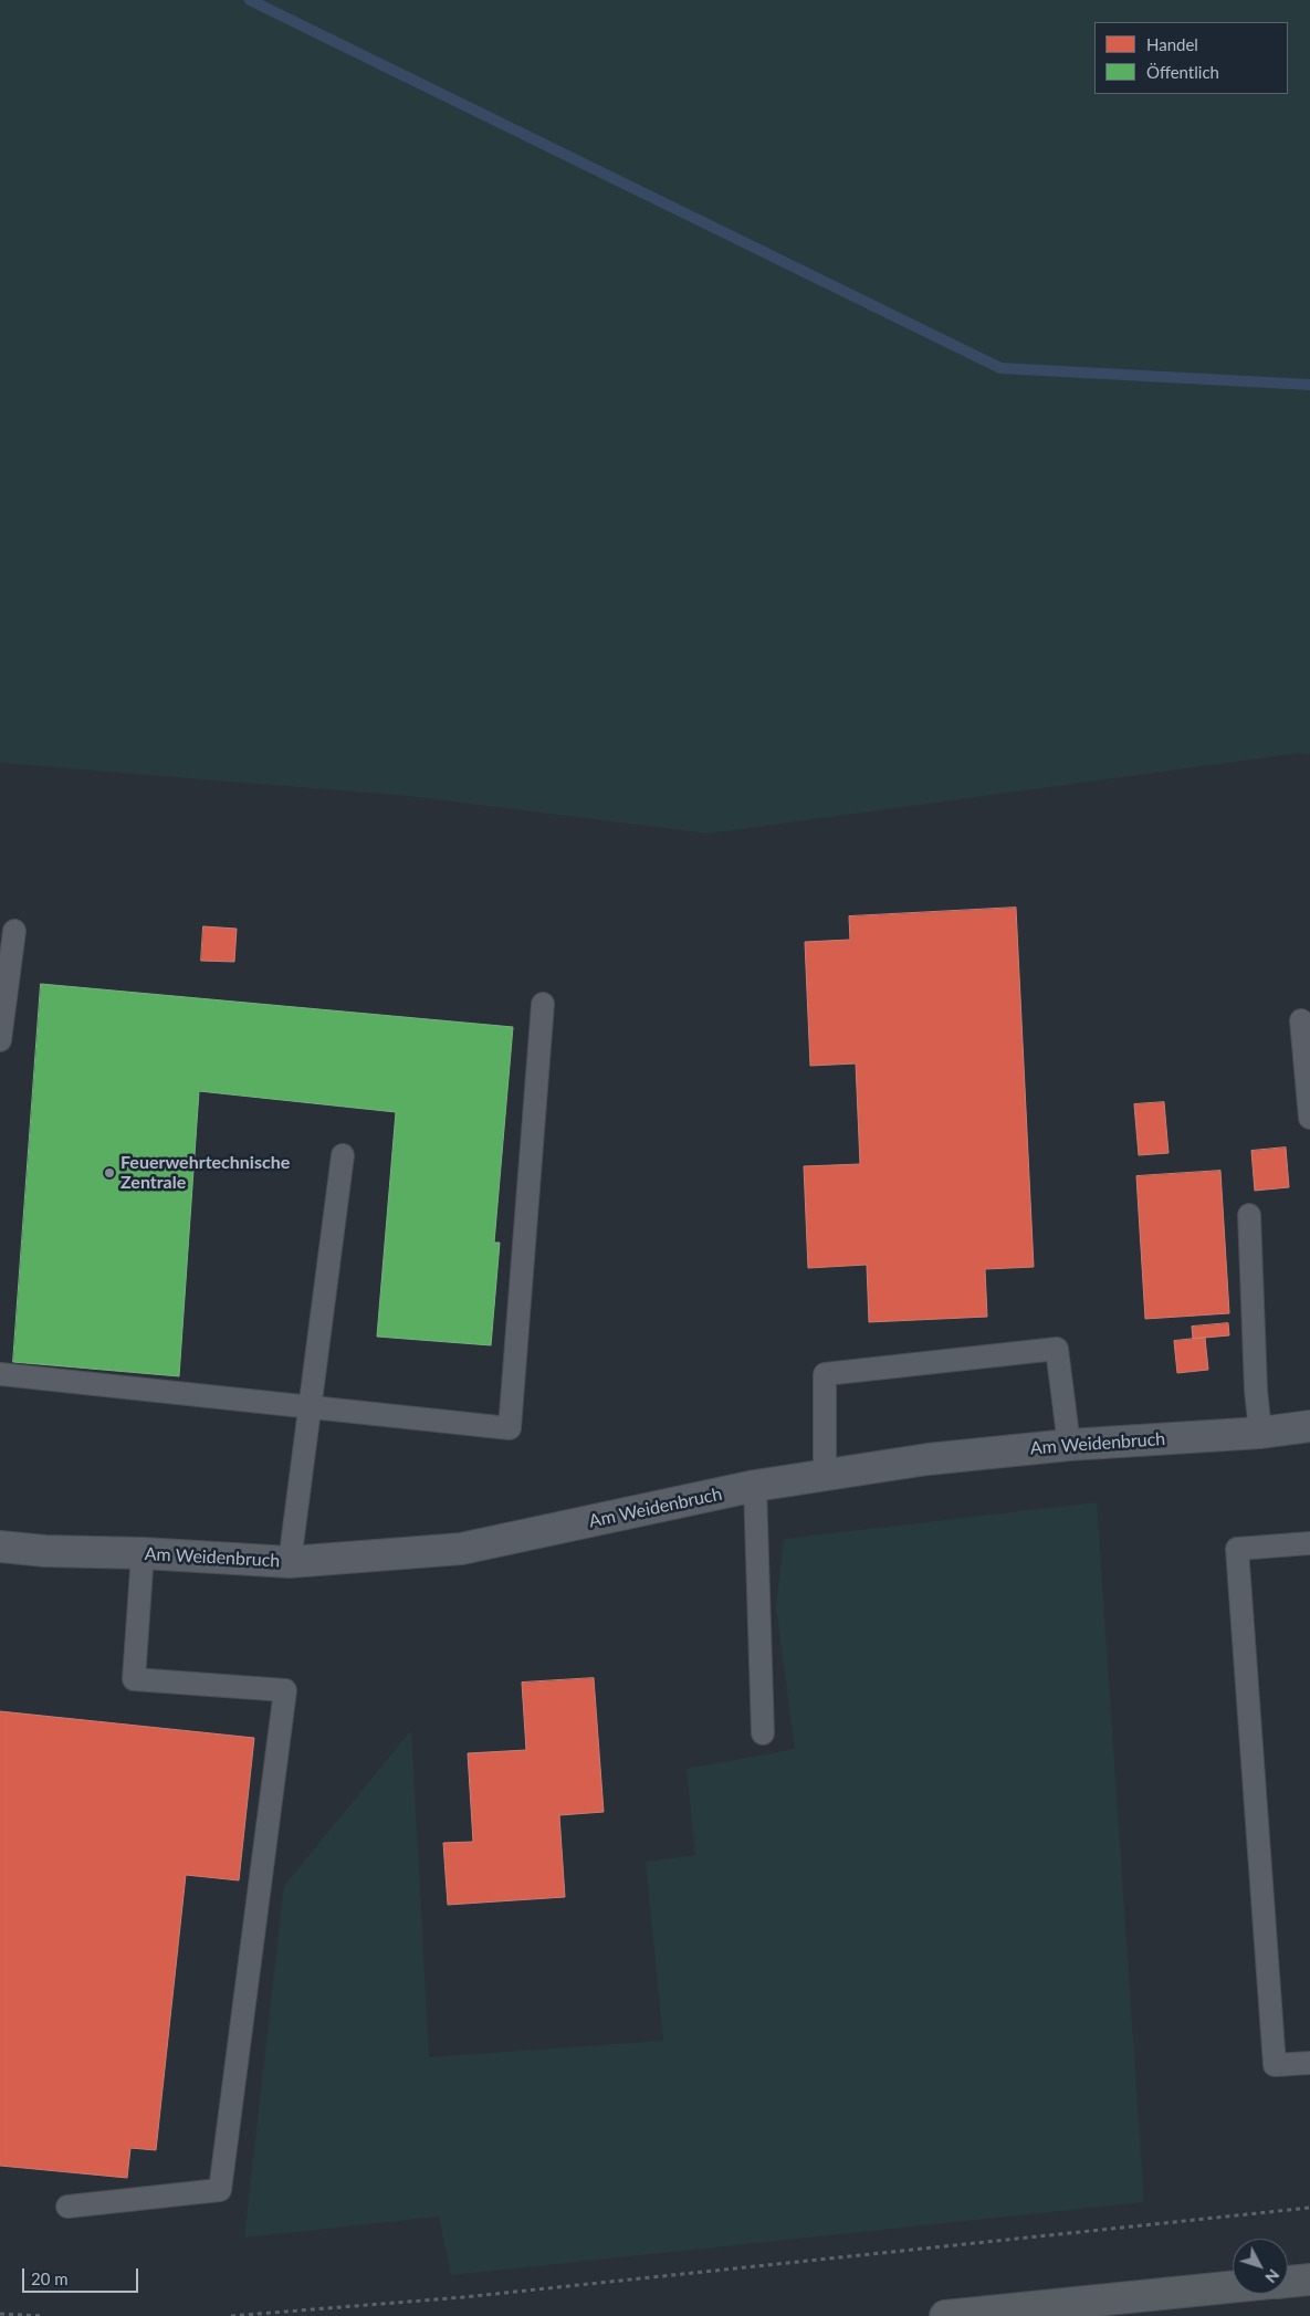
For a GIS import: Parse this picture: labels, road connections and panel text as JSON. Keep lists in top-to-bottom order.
{
  "streets": {
    "street": ["Am Weidenbruch"]
  },
  "places": ["Feuerwehrtechnische Zentrale"],
  "legend": ["Handel", "Öffentlich"],
  "scale_bar": "20 m",
  "north": "bottom right"
}
